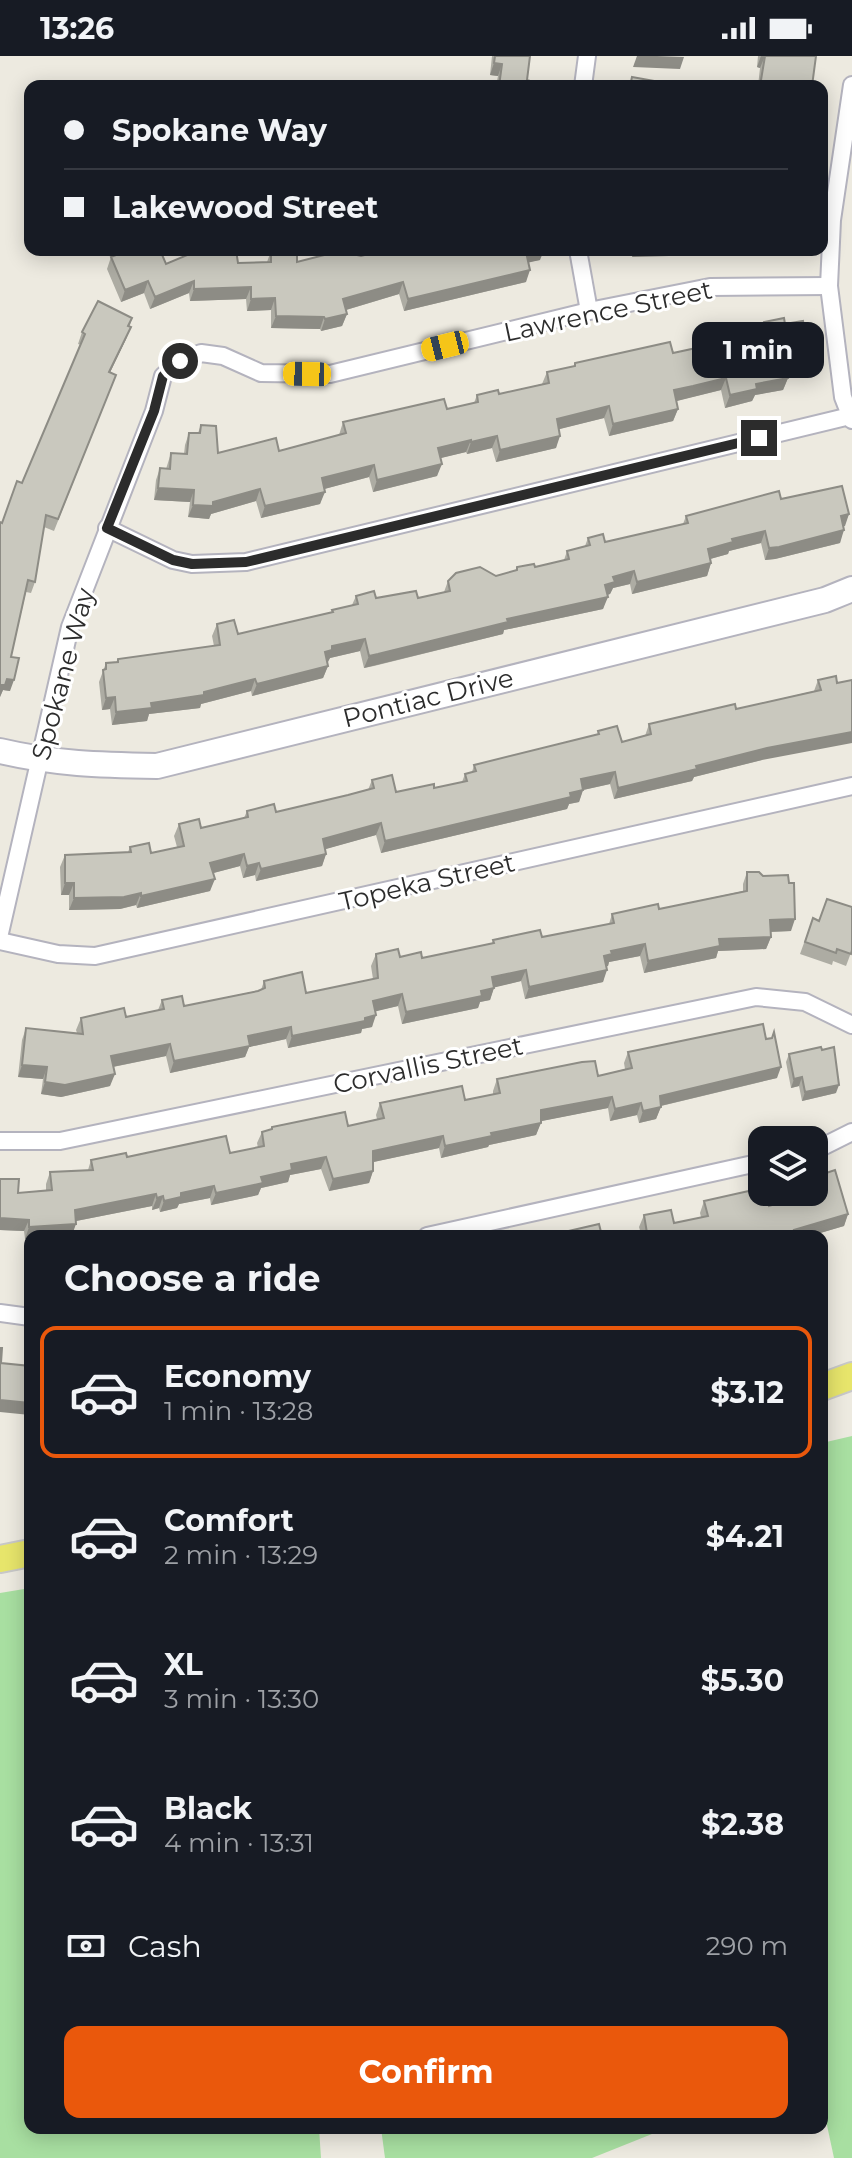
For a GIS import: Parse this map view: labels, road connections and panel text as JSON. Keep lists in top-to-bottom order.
{
  "streets": {
    "main road": ["Pontiac Drive"],
    "street": [
      "Lawrence Street",
      "Spokane Way",
      "Topeka Street",
      "Corvallis Street"
    ]
  },
  "crossings": [
    ["Lawrence Street", "Spokane Way"],
    ["Spokane Way", "Pontiac Drive"]
  ],
  "page": {
    "status": "13:26",
    "banner": ["Spokane Way", "Lakewood Street"],
    "bubble": "1 min",
    "heading": "Choose a ride",
    "list": [
      {
        "name": "Economy",
        "note": "1 min · 13:28",
        "value": "$3.12"
      },
      {
        "name": "Comfort",
        "note": "2 min · 13:29",
        "value": "$4.21"
      },
      {
        "name": "XL",
        "note": "3 min · 13:30",
        "value": "$5.30"
      },
      {
        "name": "Black",
        "note": "4 min · 13:31",
        "value": "$2.38"
      }
    ],
    "pay": ["Cash", "290 m"],
    "buttons": "Confirm"
  }
}
